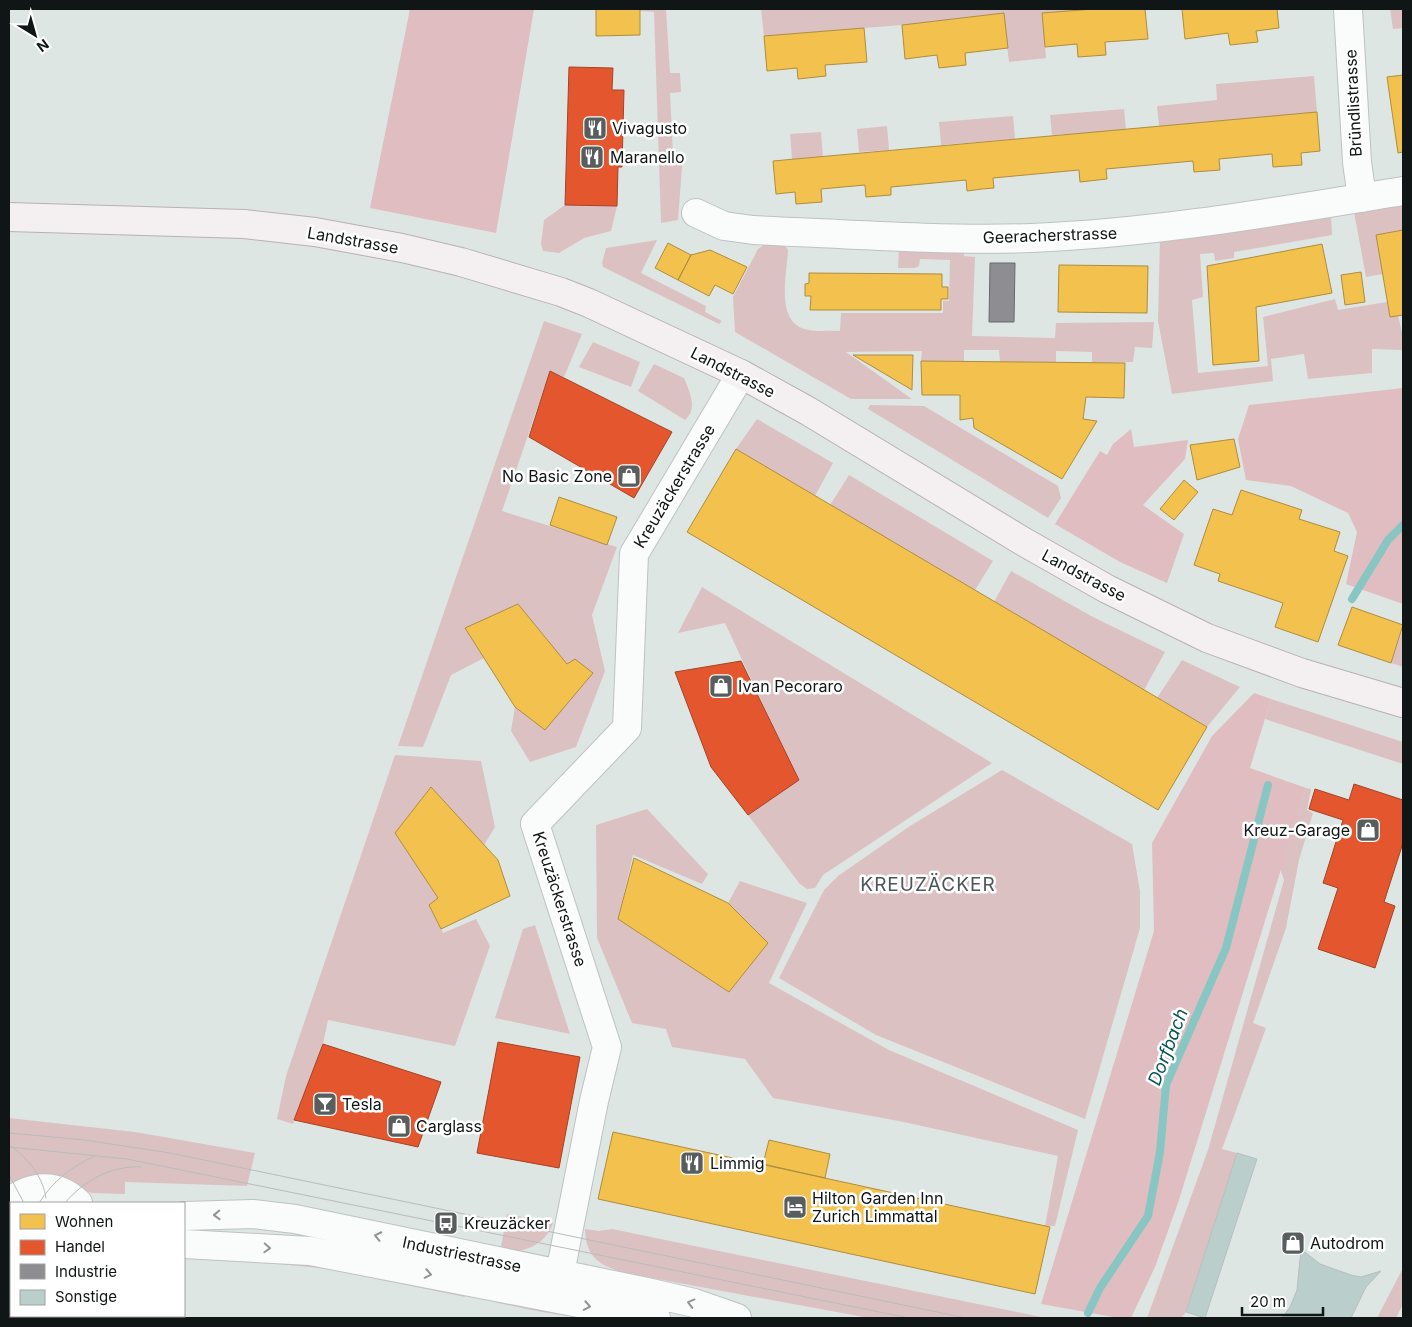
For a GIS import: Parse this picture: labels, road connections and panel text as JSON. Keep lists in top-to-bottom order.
{
  "streets": {
    "main road": ["Landstrasse"],
    "street": [
      "Bründlistrasse",
      "Geeracherstrasse",
      "Kreuzäckerstrasse",
      "Industriestrasse"
    ]
  },
  "crossings": [
    ["Bründlistrasse", "Geeracherstrasse"],
    ["Landstrasse", "Kreuzäckerstrasse"],
    ["Kreuzäckerstrasse", "Industriestrasse"]
  ],
  "districts": ["KREUZÄCKER"],
  "water": ["Dorfbach"],
  "places": {
    "restaurant": ["Vivagusto", "Maranello", "Limmig"],
    "shop": [
      "No Basic Zone",
      "Ivan Pecoraro",
      "Kreuz-Garage",
      "Carglass",
      "Autodrom"
    ],
    "bar": ["Tesla"],
    "hotel": ["Hilton Garden Inn Zurich Limmattal"],
    "bus stop": ["Kreuzäcker"]
  },
  "legend": [
    "Wohnen",
    "Handel",
    "Industrie",
    "Sonstige"
  ],
  "scale_bar": "20 m",
  "north": "bottom right"
}
